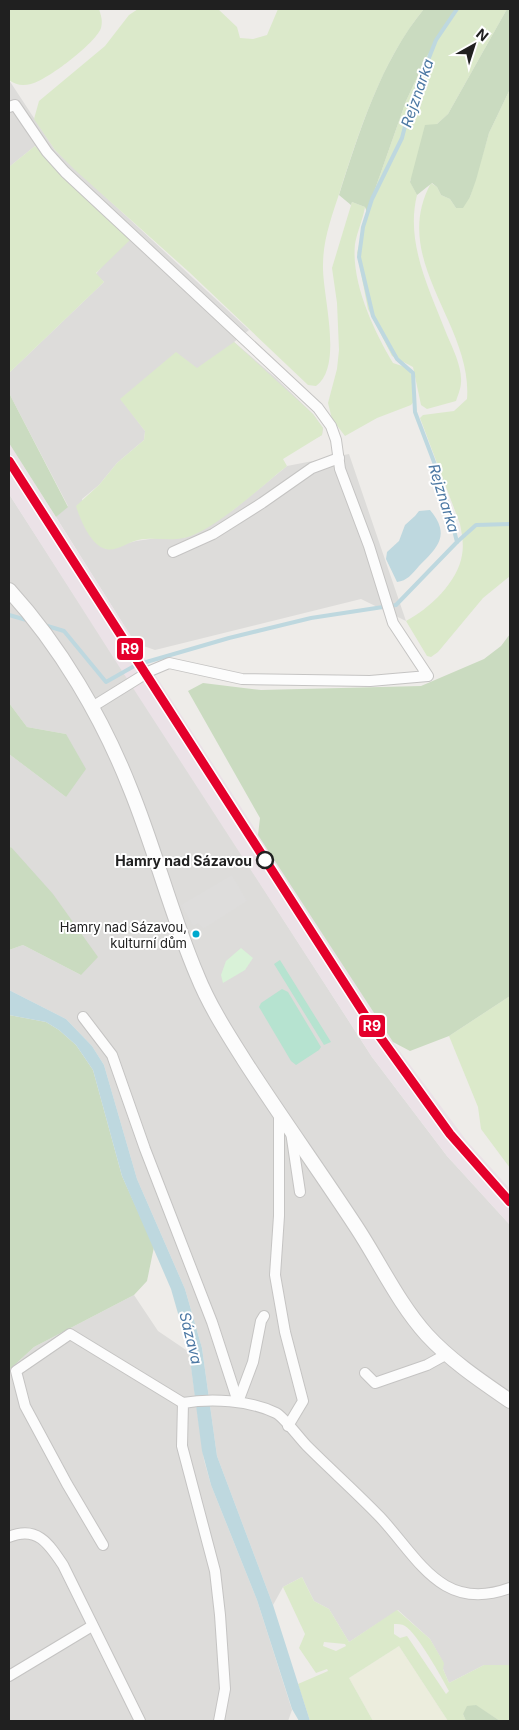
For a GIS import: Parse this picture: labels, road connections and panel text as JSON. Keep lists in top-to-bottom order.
{
  "water": ["Rejznarka", "Sázava"],
  "places": ["Hamry nad Sázavou", "Hamry nad Sázavou, kulturní dům"],
  "lines": ["transit line R9"],
  "north": "top right"
}
